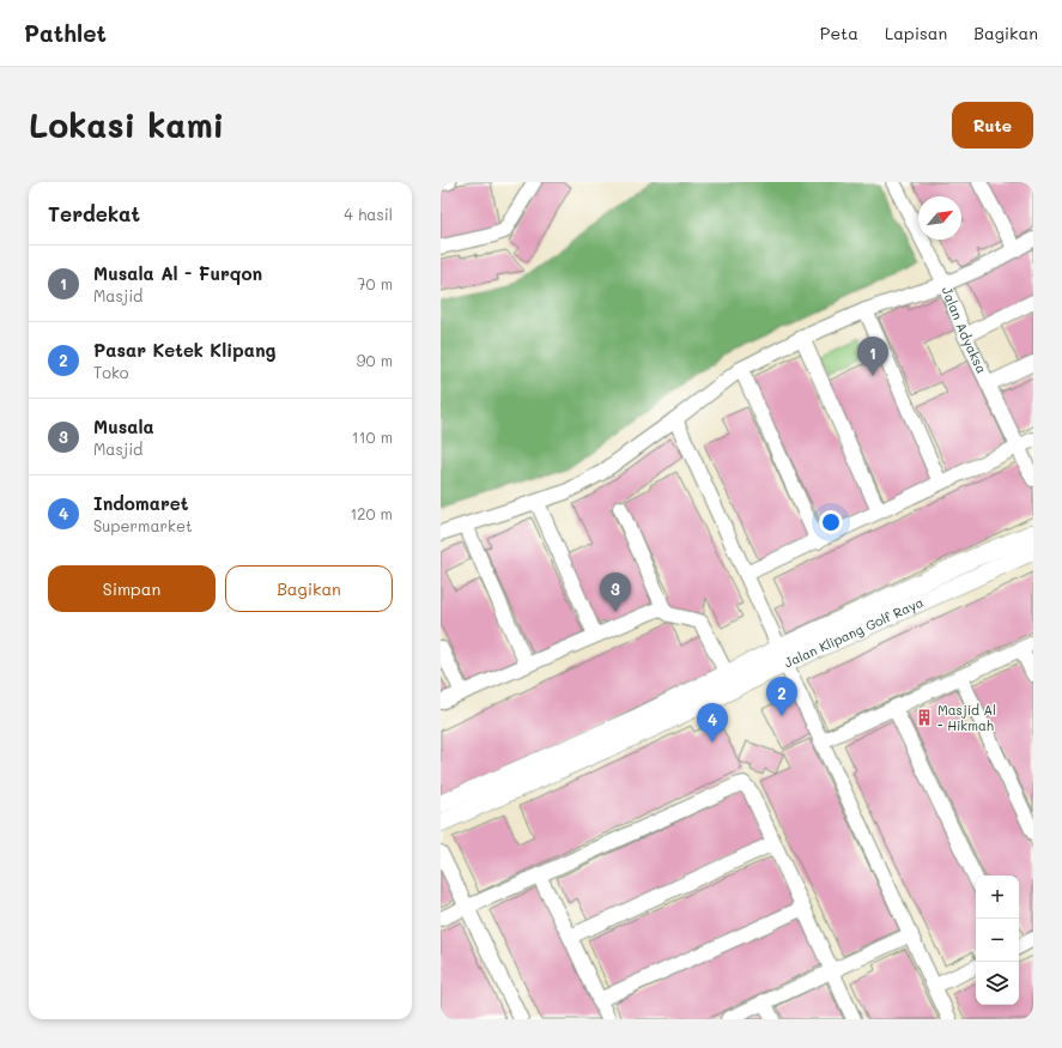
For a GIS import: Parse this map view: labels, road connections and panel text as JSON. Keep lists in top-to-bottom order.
{
  "streets": {
    "main road": ["Jalan Klipang Golf Raya"],
    "street": ["Jalan Adyaksa"]
  },
  "places": {
    "building": ["Masjid Al - Hikmah"]
  },
  "north": "top right",
  "page": {
    "header": "Pathlet",
    "nav": ["Peta", "Lapisan", "Bagikan"],
    "buttons": [
      "Rute",
      ["Simpan", "Bagikan"]
    ],
    "title": "Lokasi kami",
    "heading": ["Terdekat", "4 hasil"],
    "list": [
      {
        "mark": "1",
        "name": "Musala Al - Furqon",
        "note": "Masjid",
        "value": "70 m"
      },
      {
        "mark": "2",
        "name": "Pasar Ketek Klipang",
        "note": "Toko",
        "value": "90 m"
      },
      {
        "mark": "3",
        "name": "Musala",
        "note": "Masjid",
        "value": "110 m"
      },
      {
        "mark": "4",
        "name": "Indomaret",
        "note": "Supermarket",
        "value": "120 m"
      }
    ],
    "pins": [
      "1",
      "3",
      "2",
      "4"
    ],
    "map_buttons": ["+", "−"]
  }
}
